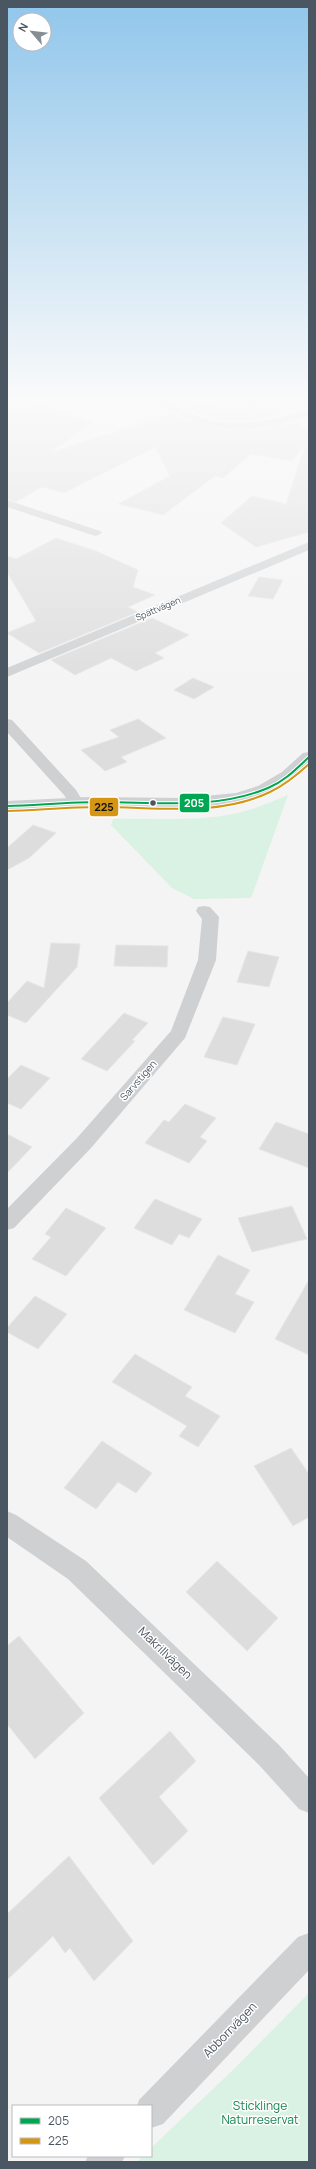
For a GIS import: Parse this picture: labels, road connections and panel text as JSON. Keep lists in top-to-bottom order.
{
  "streets": {
    "street": [
      "Spättvägen",
      "Sarvstigen",
      "Makrillvägen",
      "Abborrvägen"
    ]
  },
  "parks": ["Sticklinge Naturreservat"],
  "lines": ["transit line 205", "transit line 225"],
  "legend": ["205", "225"],
  "north": "top left"
}
